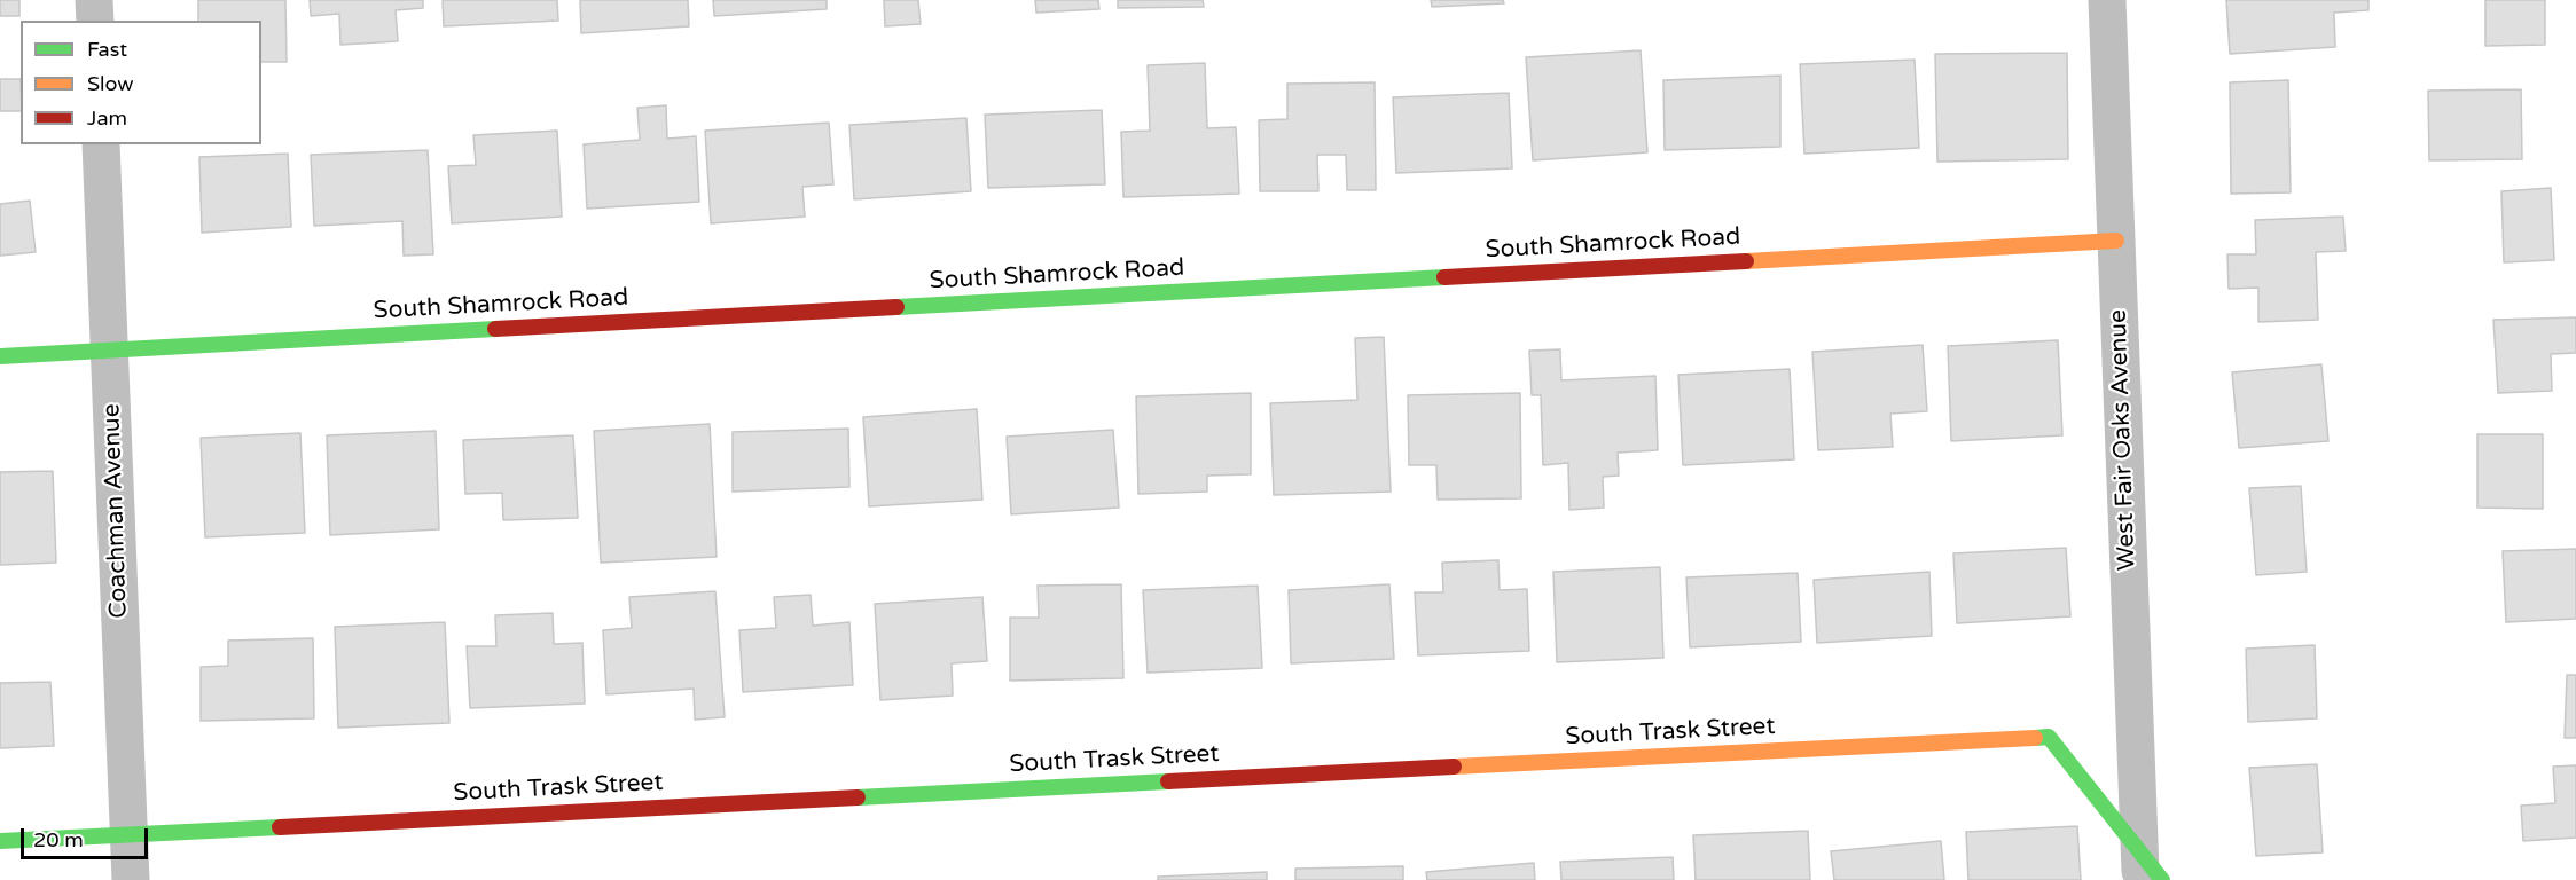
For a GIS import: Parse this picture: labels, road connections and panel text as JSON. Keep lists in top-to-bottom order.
{
  "streets": {
    "street": [
      "South Shamrock Road",
      "West Fair Oaks Avenue",
      "Coachman Avenue",
      "South Trask Street"
    ]
  },
  "crossings": [
    ["South Shamrock Road", "West Fair Oaks Avenue"],
    ["South Shamrock Road", "Coachman Avenue"],
    ["West Fair Oaks Avenue", "South Trask Street"],
    ["Coachman Avenue", "South Trask Street"]
  ],
  "legend": ["Fast", "Slow", "Jam"],
  "scale_bar": "20 m"
}
